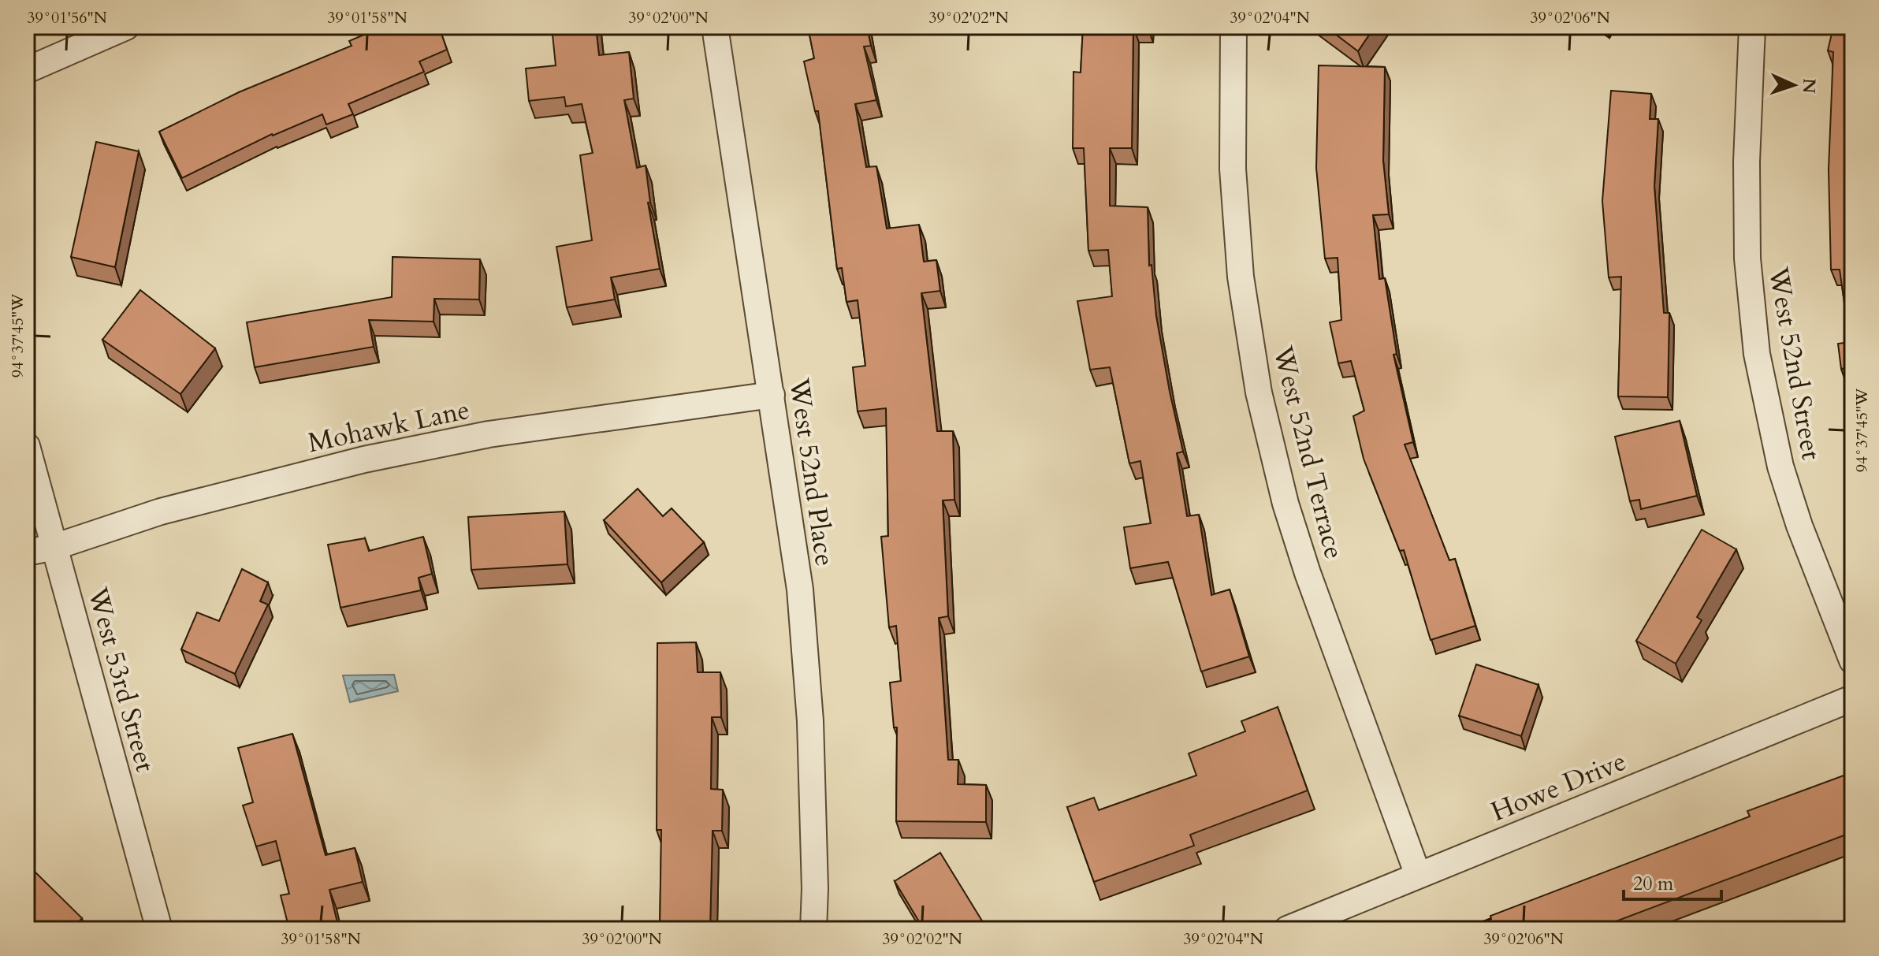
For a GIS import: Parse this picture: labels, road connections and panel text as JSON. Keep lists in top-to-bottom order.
{
  "streets": {
    "street": [
      "West 52nd Street",
      "Mohawk Lane",
      "West 52nd Terrace",
      "West 52nd Place",
      "West 53rd Street",
      "Howe Drive"
    ]
  },
  "crossings": [
    ["Mohawk Lane", "West 52nd Place"],
    ["Mohawk Lane", "West 53rd Street"],
    ["West 52nd Terrace", "Howe Drive"]
  ],
  "scale_bar": "20 m",
  "north": "right",
  "coordinates": [
    "39°01'56\"N",
    "39°01'58\"N",
    "39°02'00\"N",
    "39°02'02\"N",
    "39°02'04\"N",
    "39°02'06\"N",
    "94°37'45\"W"
  ]
}
